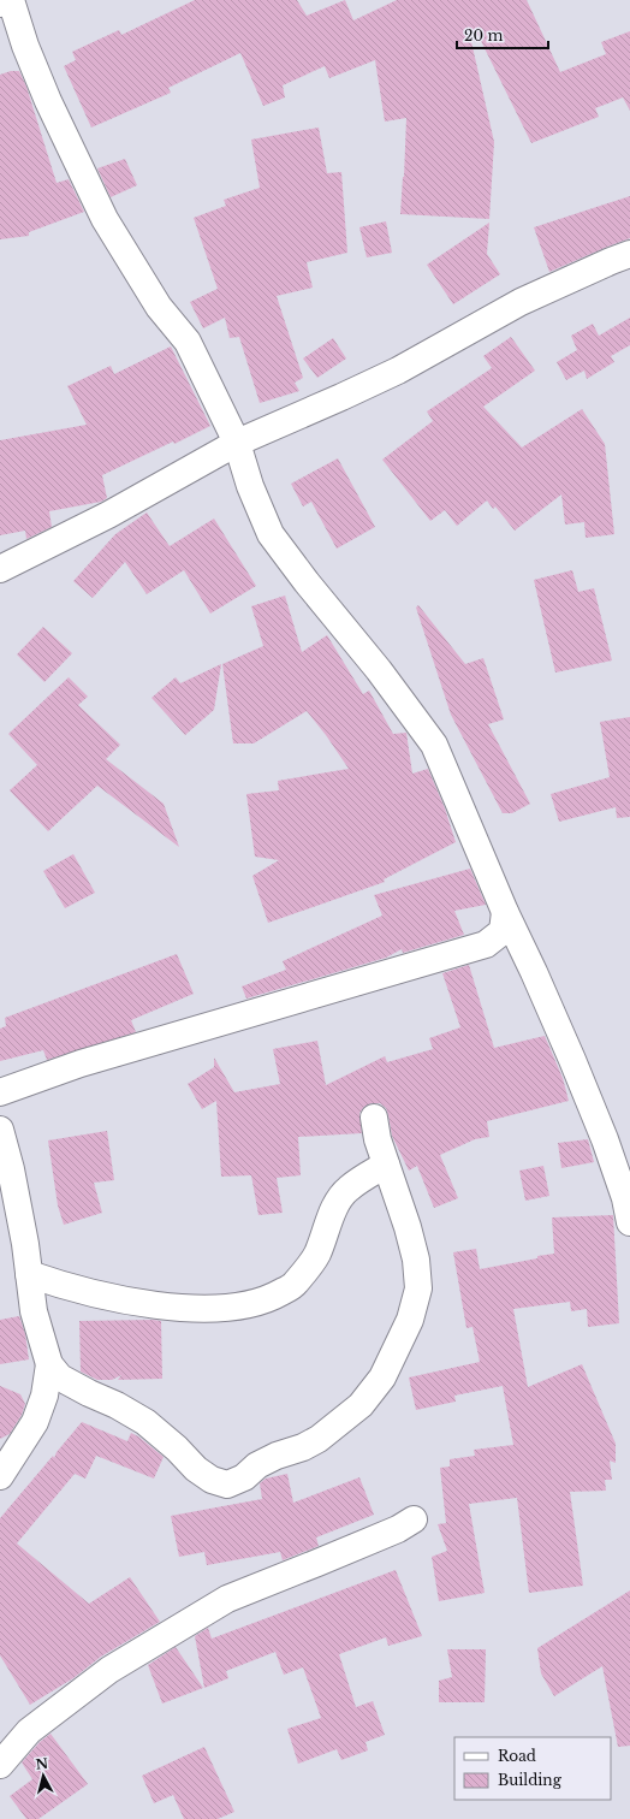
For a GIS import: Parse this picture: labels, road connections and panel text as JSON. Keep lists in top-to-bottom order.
{
  "legend": ["Road", "Building"],
  "scale_bar": "20 m",
  "north": "top"
}
